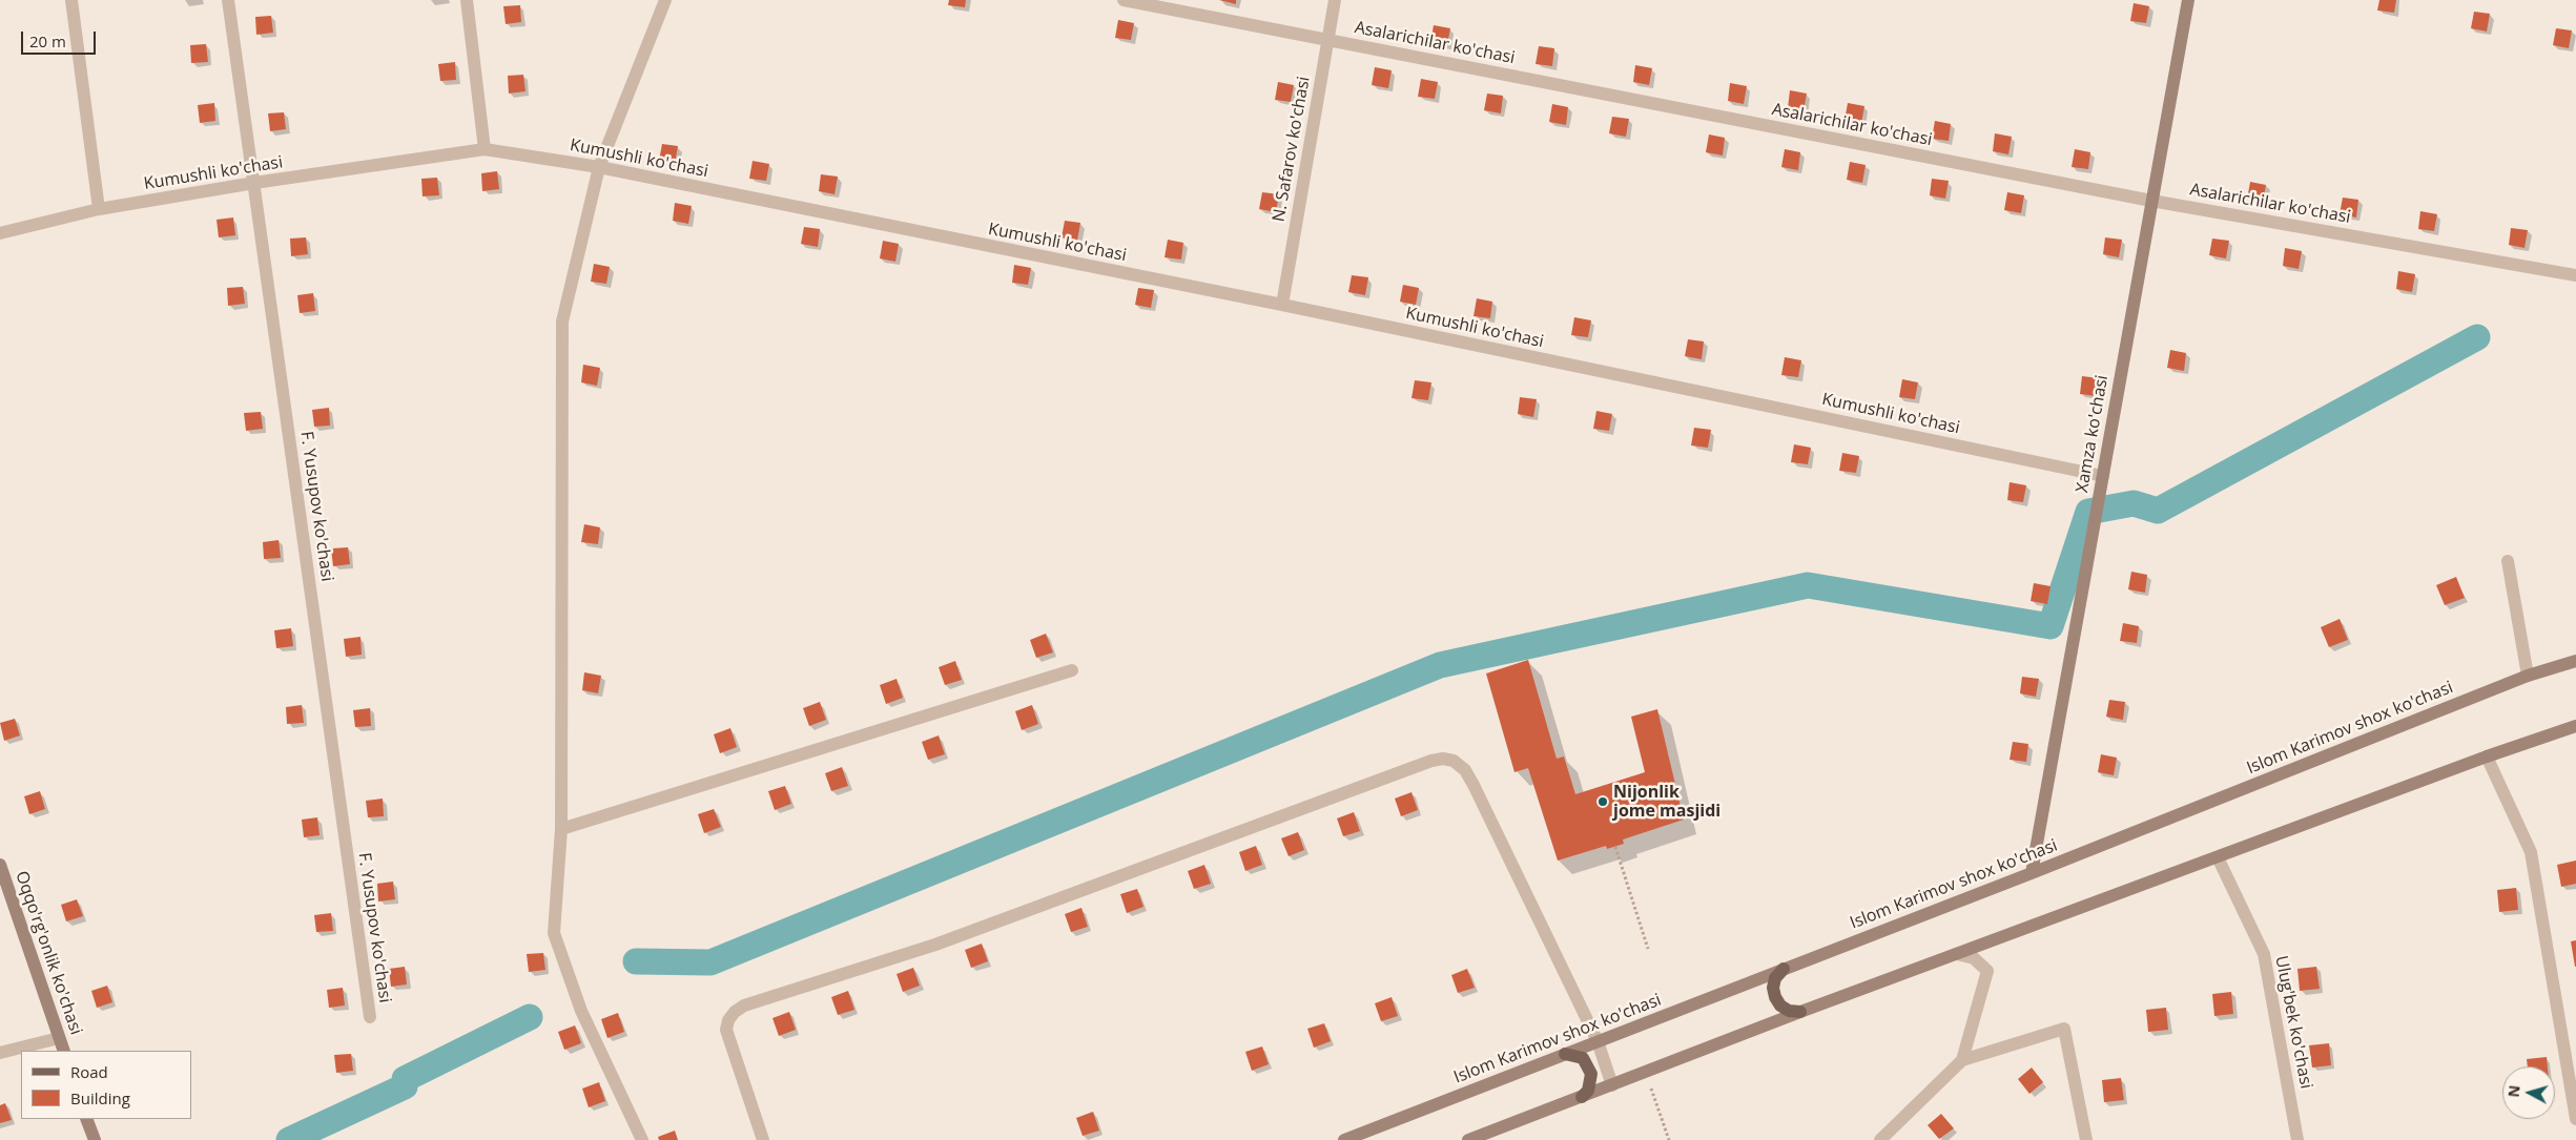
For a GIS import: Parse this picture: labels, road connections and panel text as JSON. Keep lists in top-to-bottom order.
{
  "streets": {
    "main road": ["Xamza ko'chasi", "Islom Karimov shox ko'chasi", "Oqqo'rg'onlik ko'chasi"],
    "street": [
      "Asalarichilar ko'chasi",
      "N. Safarov ko'chasi",
      "Kumushli ko'chasi",
      "F. Yusupov ko'chasi",
      "Ulug'bek ko'chasi"
    ]
  },
  "crossings": [
    ["Asalarichilar ko'chasi", "N. Safarov ko'chasi"],
    ["Asalarichilar ko'chasi", "Xamza ko'chasi"],
    ["N. Safarov ko'chasi", "Kumushli ko'chasi"],
    ["Kumushli ko'chasi", "Xamza ko'chasi"],
    ["Kumushli ko'chasi", "F. Yusupov ko'chasi"],
    ["Xamza ko'chasi", "Islom Karimov shox ko'chasi"]
  ],
  "places": ["Nijonlik jome masjidi"],
  "legend": ["Road", "Building"],
  "scale_bar": "20 m",
  "north": "left"
}
